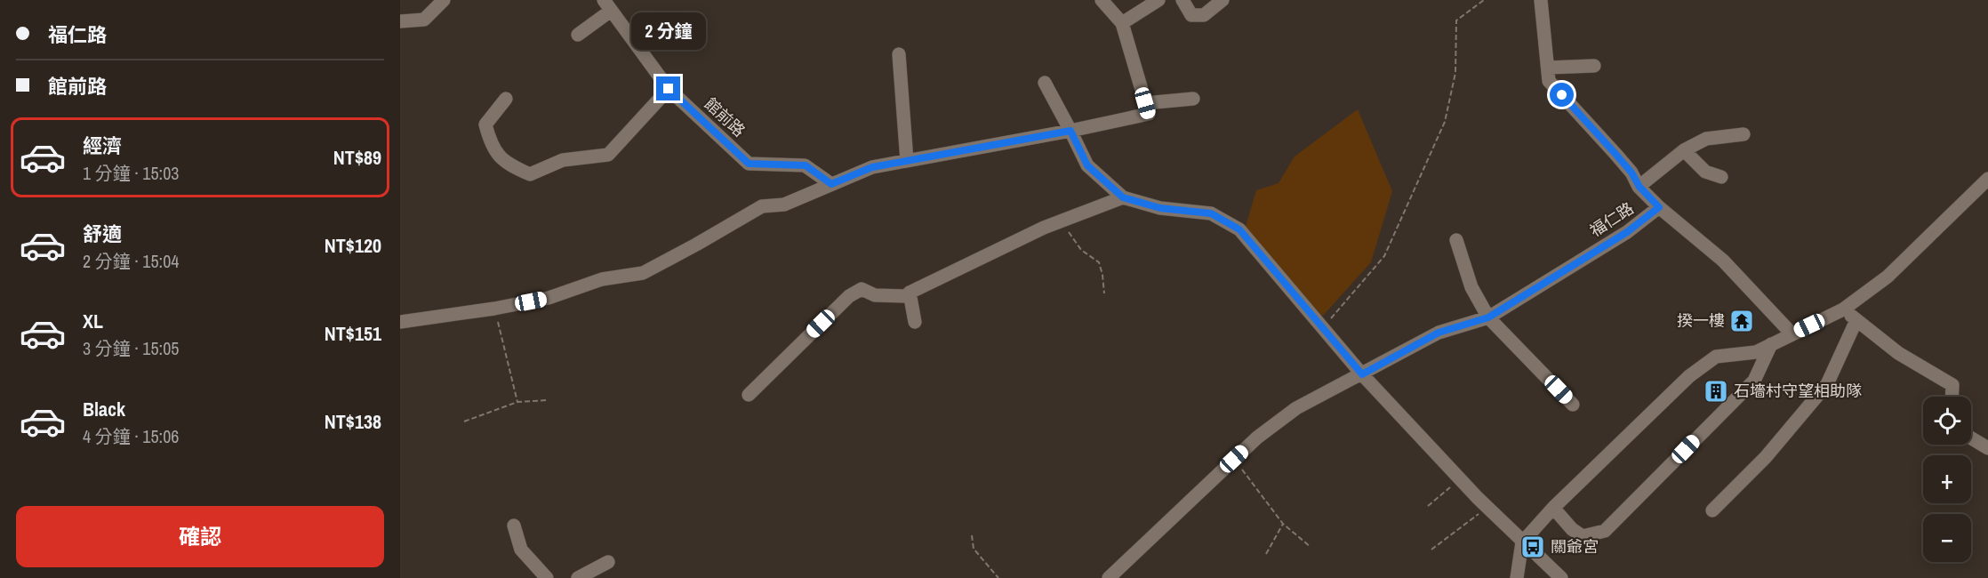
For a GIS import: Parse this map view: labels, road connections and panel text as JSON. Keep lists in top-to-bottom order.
{
  "streets": {
    "street": ["館前路", "福仁路"]
  },
  "places": {
    "temple": ["揆一樓"],
    "building": ["石墻村守望相助隊"],
    "bus stop": ["關爺宮"]
  },
  "page": {
    "banner": ["福仁路", "館前路"],
    "bubble": "2 分鐘",
    "list": [
      {
        "name": "經濟",
        "note": "1 分鐘 · 15:03",
        "value": "NT$89"
      },
      {
        "name": "舒適",
        "note": "2 分鐘 · 15:04",
        "value": "NT$120"
      },
      {
        "name": "XL",
        "note": "3 分鐘 · 15:05",
        "value": "NT$151"
      },
      {
        "name": "Black",
        "note": "4 分鐘 · 15:06",
        "value": "NT$138"
      }
    ],
    "map_buttons": ["+", "−"],
    "buttons": "確認"
  }
}
